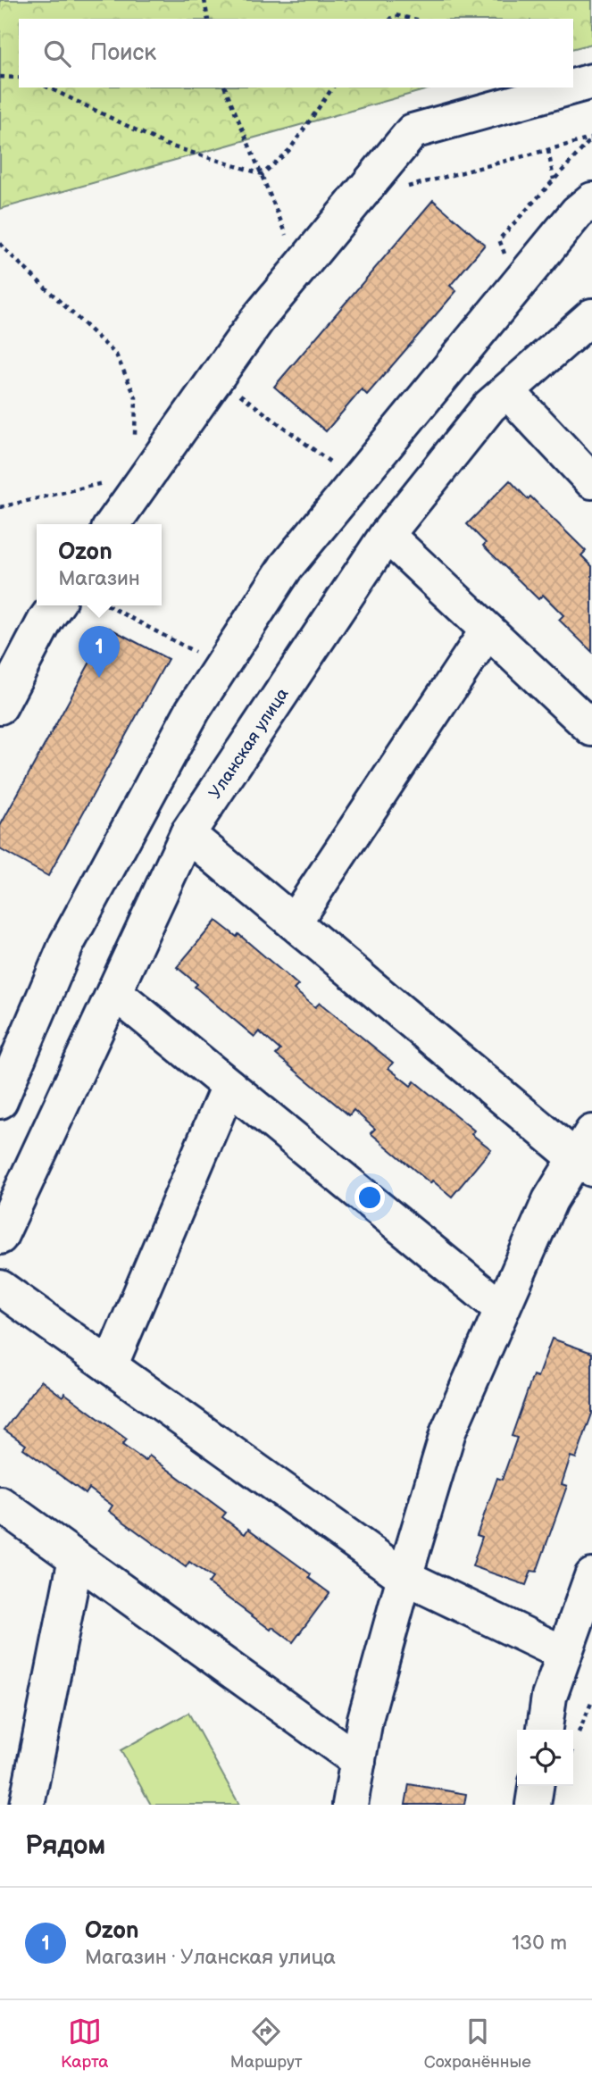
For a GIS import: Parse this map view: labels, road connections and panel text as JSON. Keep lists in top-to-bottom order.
{
  "streets": {
    "street": ["Уланская улица"]
  },
  "page": {
    "search": "Поиск",
    "popup": ["Ozon", "Магазин"],
    "pins": "1",
    "heading": "Рядом",
    "list": [
      {
        "mark": "1",
        "name": "Ozon",
        "note": "Магазин · Уланская улица",
        "value": "130 m"
      }
    ],
    "nav": ["Карта", "Маршрут", "Сохранённые"]
  }
}
